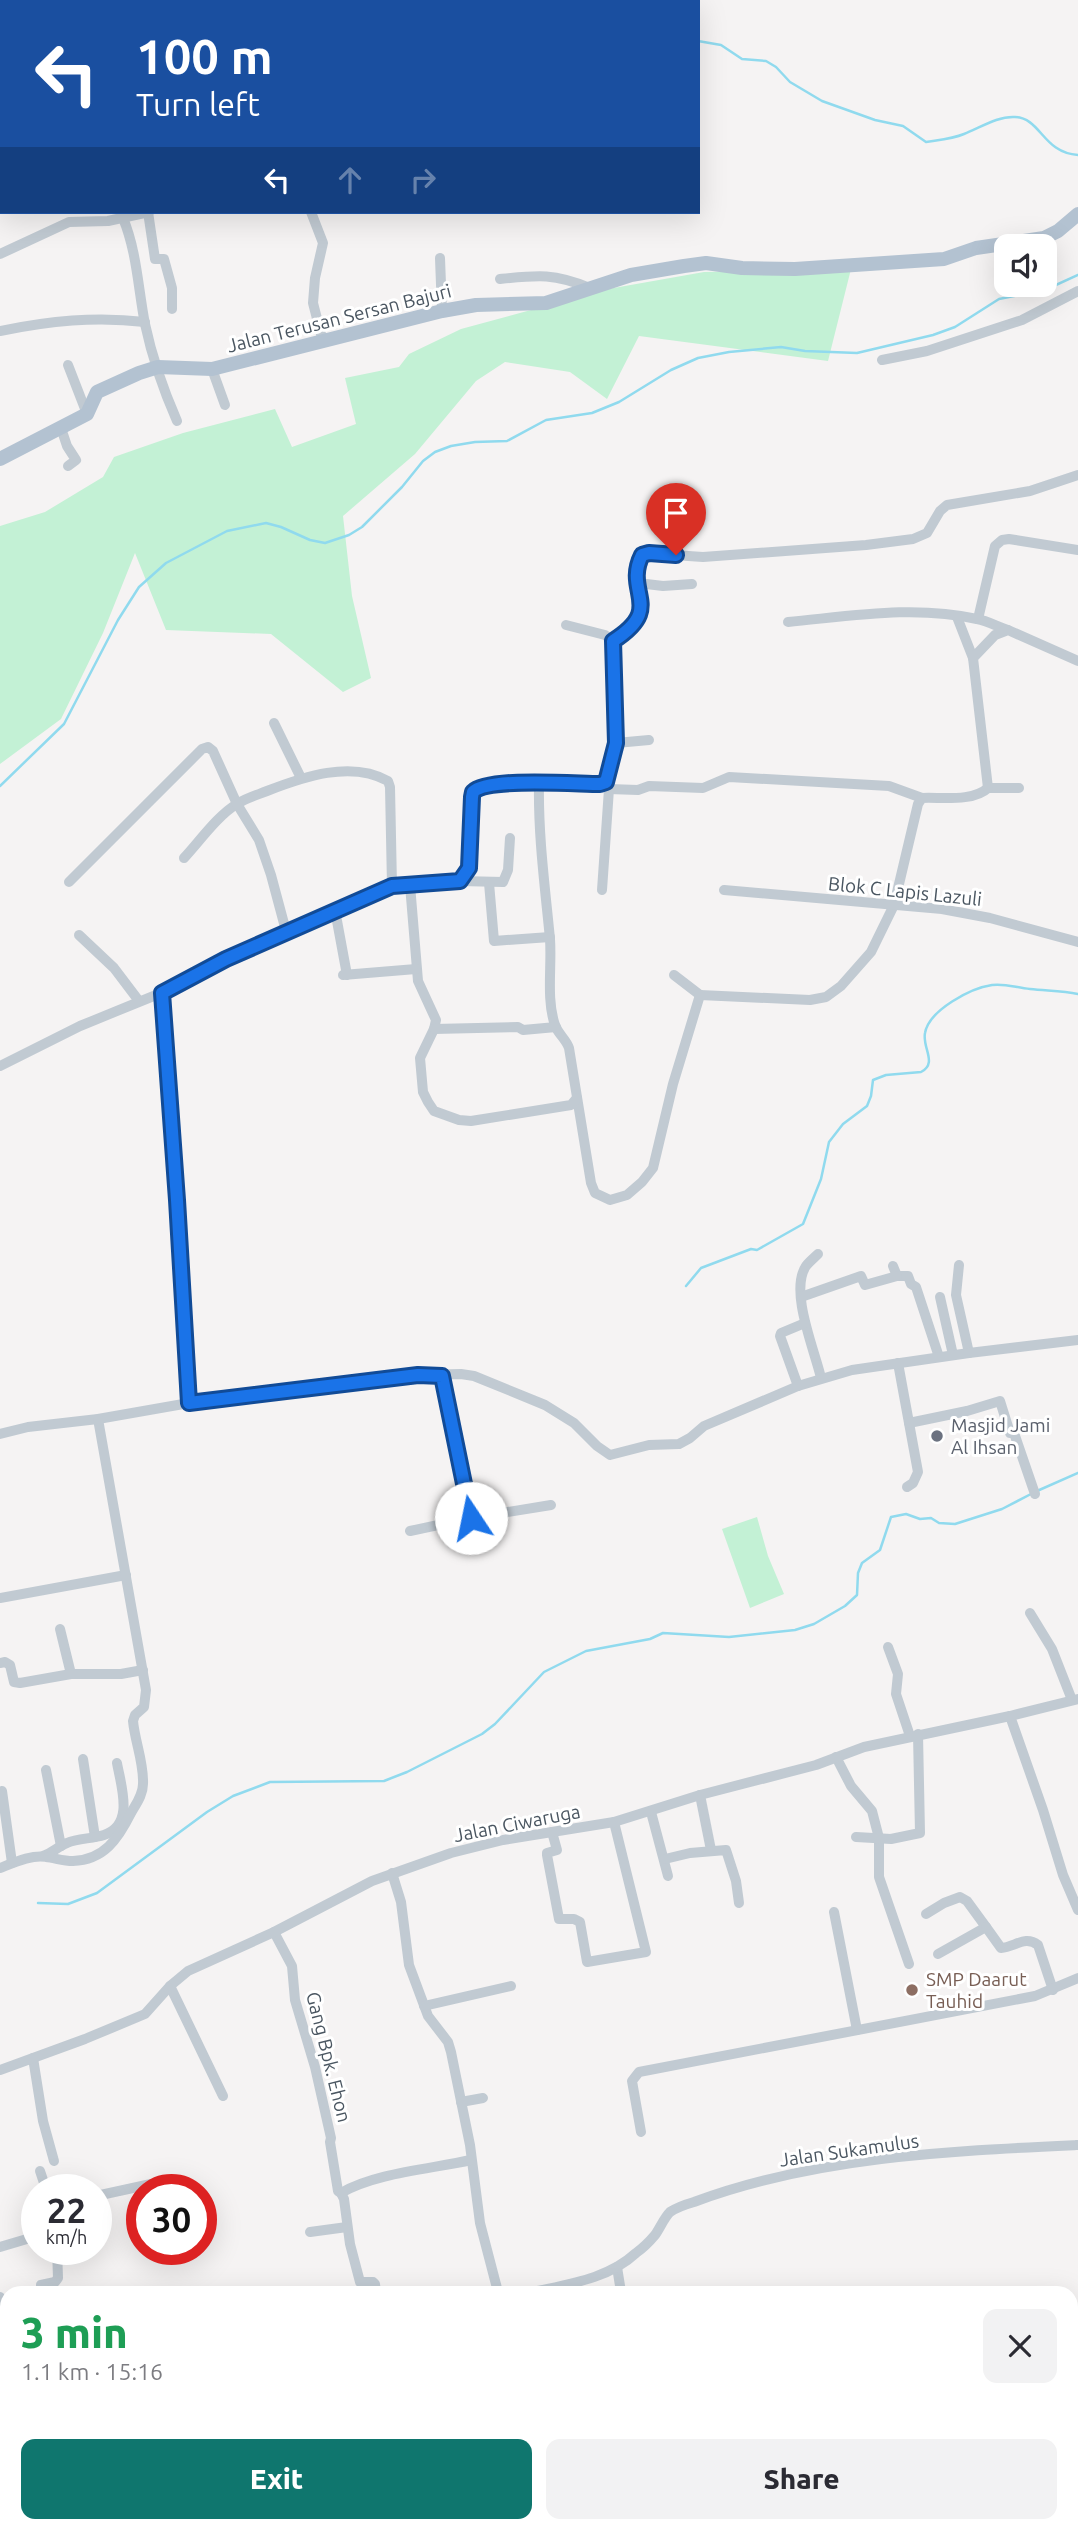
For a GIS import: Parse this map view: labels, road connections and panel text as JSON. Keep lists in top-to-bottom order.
{
  "streets": {
    "main road": ["Jalan Terusan Sersan Bajuri"],
    "street": [
      "Blok C Lapis Lazuli",
      "Jalan Ciwaruga",
      "Gang Bpk. Ehon",
      "Jalan Sukamulus"
    ]
  },
  "crossings": [
    ["Jalan Ciwaruga", "Gang Bpk. Ehon"]
  ],
  "places": ["Masjid Jami Al Ihsan", "SMP Daarut Tauhid"],
  "page": {
    "turn": ["100 m", "Turn left"],
    "speed": "22 km/h",
    "limit": "30",
    "heading": ["3 min", "1.1 km · 15:16"],
    "buttons": ["Exit", "Share"]
  }
}
